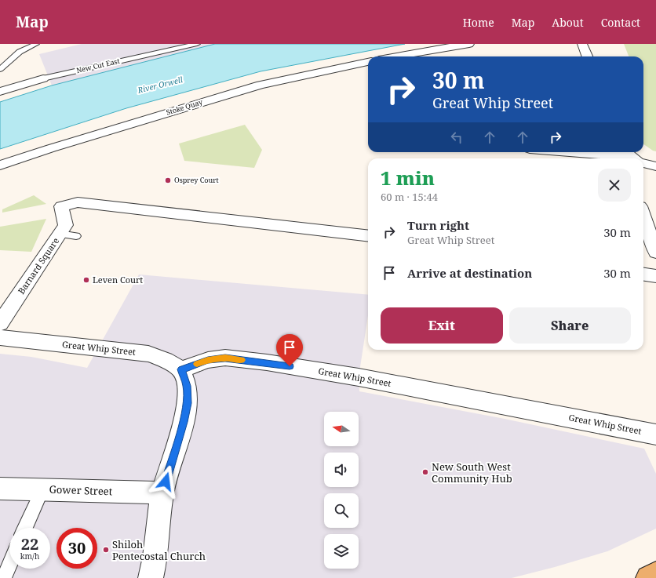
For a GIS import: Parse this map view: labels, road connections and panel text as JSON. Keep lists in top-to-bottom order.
{
  "streets": {
    "street": [
      "New Cut East",
      "Stoke Quay",
      "Barnard Square",
      "Great Whip Street",
      "Gower Street"
    ]
  },
  "water": ["River Orwell"],
  "places": [
    "Osprey Court",
    "Leven Court",
    "New South West Community Hub",
    "Shiloh Pentecostal Church"
  ],
  "north": "left",
  "page": {
    "header": "Map",
    "nav": [
      "Home",
      "Map",
      "About",
      "Contact"
    ],
    "turn": ["30 m", "Great Whip Street"],
    "heading": ["1 min", "60 m · 15:44"],
    "list": [
      {
        "name": "Turn right",
        "note": "Great Whip Street",
        "value": "30 m"
      },
      {
        "name": "Arrive at destination",
        "value": "30 m"
      }
    ],
    "buttons": ["Exit", "Share"],
    "speed": "22 km/h",
    "limit": "30"
  }
}
